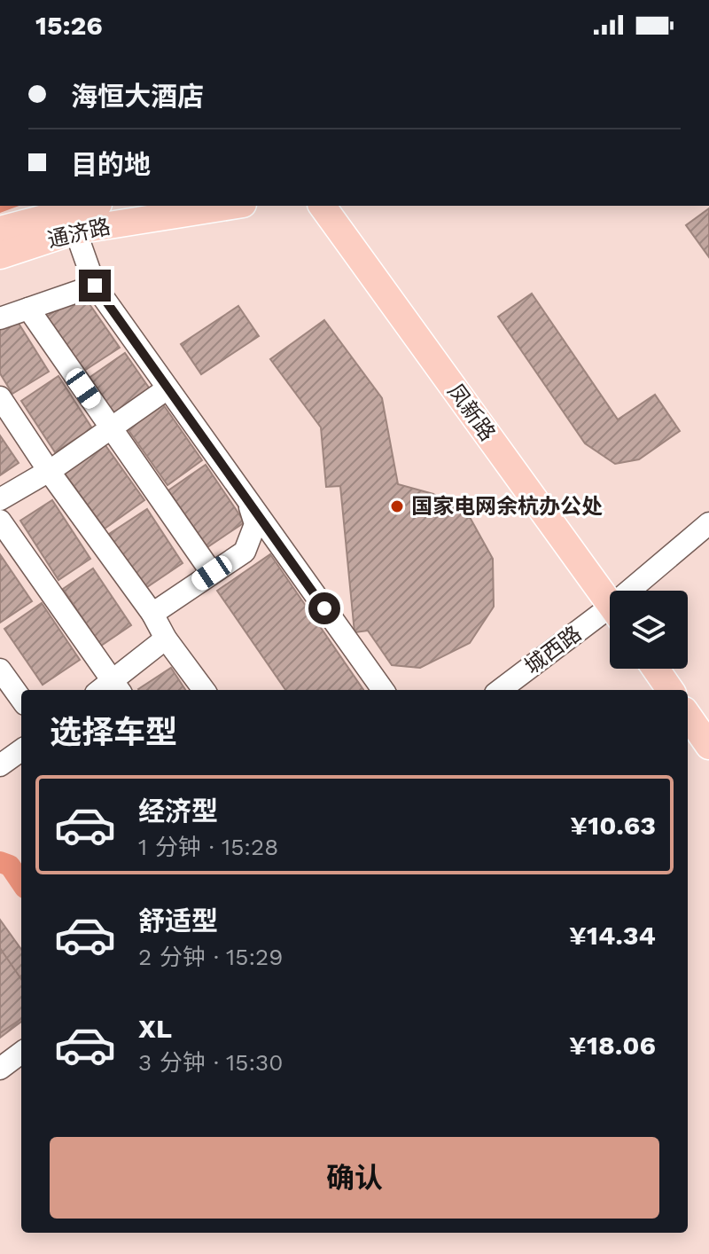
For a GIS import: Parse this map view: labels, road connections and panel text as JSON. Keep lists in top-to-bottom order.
{
  "streets": {
    "main road": ["通济路", "凤新路"],
    "street": ["城西路"]
  },
  "places": ["国家电网余杭办公处"],
  "page": {
    "status": "15:26",
    "banner": ["海恒大酒店", "目的地"],
    "heading": "选择车型",
    "list": [
      {
        "name": "经济型",
        "note": "1 分钟 · 15:28",
        "value": "¥10.63"
      },
      {
        "name": "舒适型",
        "note": "2 分钟 · 15:29",
        "value": "¥14.34"
      },
      {
        "name": "XL",
        "note": "3 分钟 · 15:30",
        "value": "¥18.06"
      }
    ],
    "buttons": "确认"
  }
}
